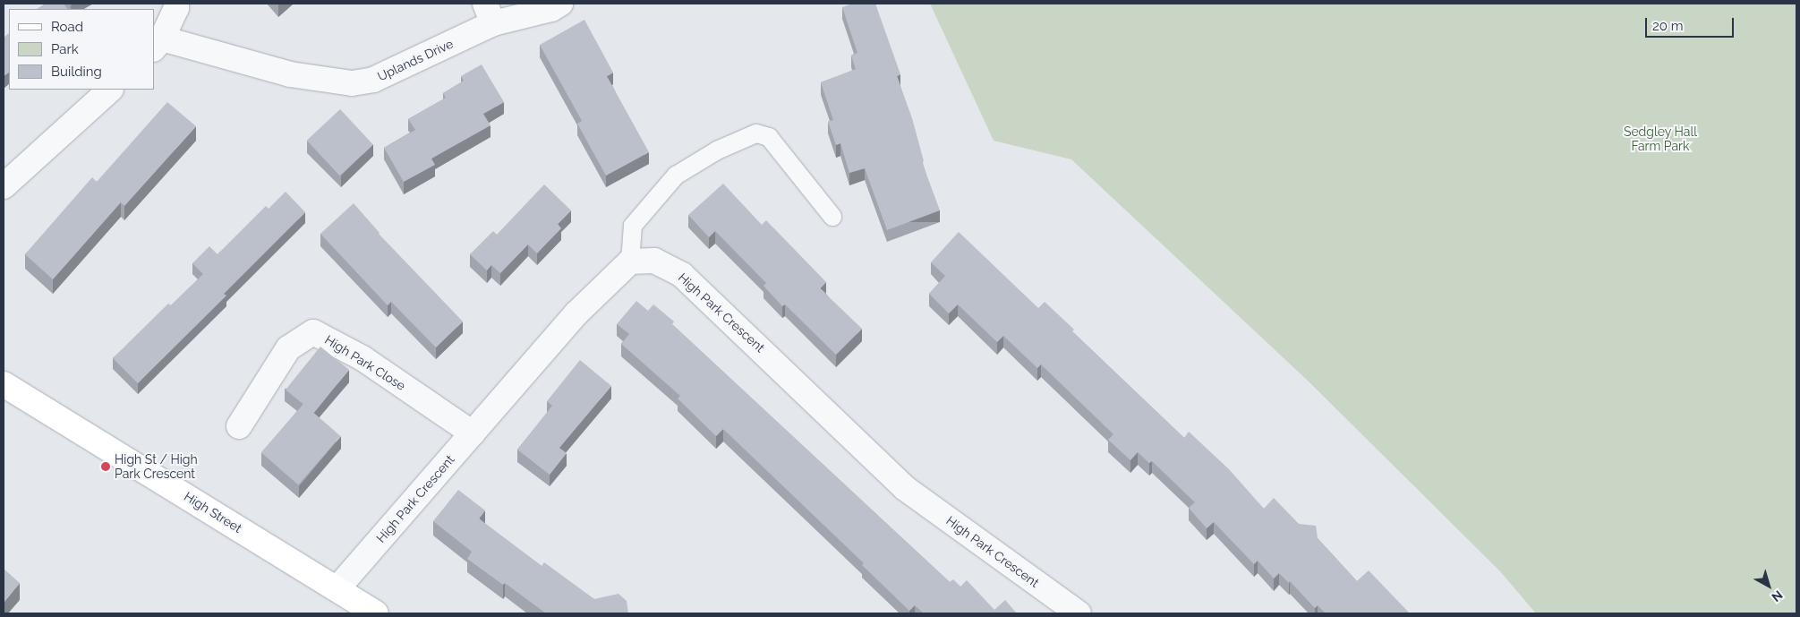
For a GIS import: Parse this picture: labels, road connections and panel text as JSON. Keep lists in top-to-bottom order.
{
  "streets": {
    "main road": ["High Street"],
    "street": ["Uplands Drive", "High Park Crescent", "High Park Close"]
  },
  "crossings": [
    ["High Park Crescent", "High Park Close"],
    ["High Park Crescent", "High Street"]
  ],
  "parks": ["Sedgley Hall Farm Park"],
  "places": ["High St / High Park Crescent"],
  "legend": ["Road", "Park", "Building"],
  "scale_bar": "20 m",
  "north": "bottom right"
}
